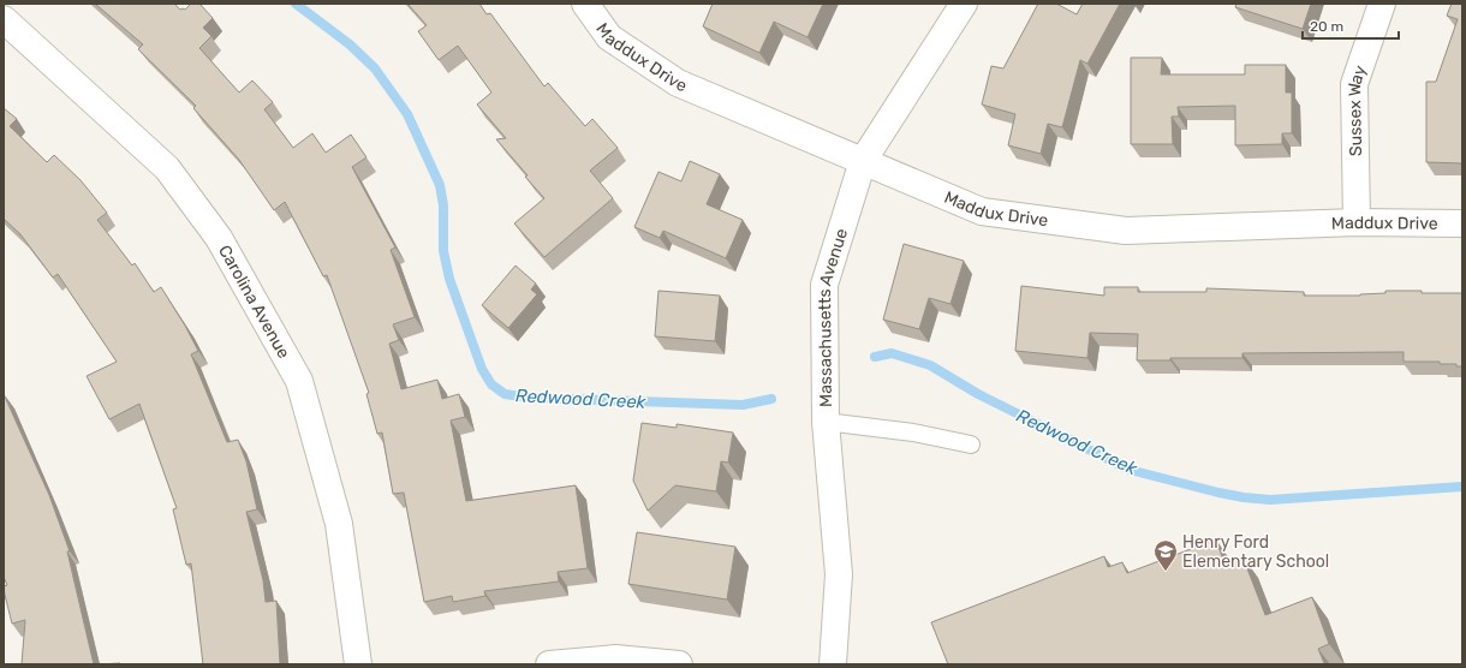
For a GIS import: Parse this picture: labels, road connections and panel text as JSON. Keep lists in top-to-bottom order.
{
  "streets": {
    "street": [
      "Maddux Drive",
      "Sussex Way",
      "Carolina Avenue",
      "Massachusetts Avenue"
    ]
  },
  "crossings": [
    ["Maddux Drive", "Sussex Way"],
    ["Maddux Drive", "Massachusetts Avenue"]
  ],
  "water": ["Redwood Creek"],
  "places": {
    "school or university": ["Henry Ford Elementary School"]
  },
  "scale_bar": "20 m"
}
